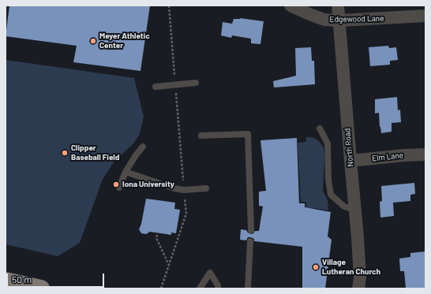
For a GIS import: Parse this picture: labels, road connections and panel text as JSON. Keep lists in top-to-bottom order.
{
  "streets": {
    "street": ["Edgewood Lane", "North Road", "Elm Lane"]
  },
  "crossings": [
    ["Edgewood Lane", "North Road"],
    ["North Road", "Elm Lane"]
  ],
  "places": [
    "Meyer Athletic Center",
    "Clipper Baseball Field",
    "Iona University",
    "Village Lutheran Church"
  ],
  "scale_bar": "50 m"
}
